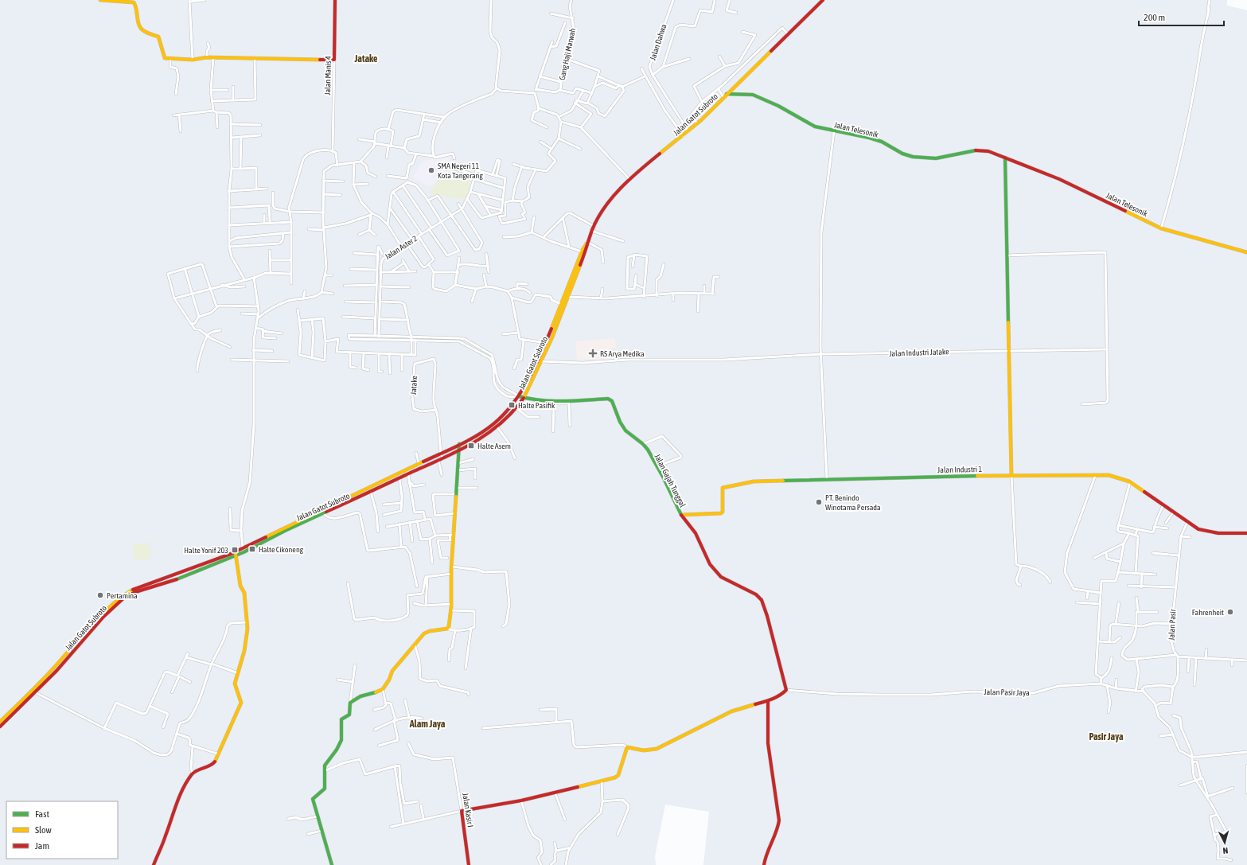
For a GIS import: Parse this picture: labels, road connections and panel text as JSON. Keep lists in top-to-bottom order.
{
  "streets": {
    "main road": [
      "Jalan Manis 4",
      "Jalan Gatot Subroto",
      "Jalan Telesonik",
      "Jalan Industri 1",
      "Jalan Gajah Tunggal",
      "Jalan Kasir I"
    ],
    "street": [
      "Jalan Dahwa",
      "Gang Haji Marwah",
      "Jalan Aster 2",
      "Jalan Industri Jatake",
      "Jatake",
      "Jalan Pasir",
      "Jalan Pasir Jaya"
    ]
  },
  "crossings": [
    ["Jalan Dahwa", "Jalan Gatot Subroto"],
    ["Jalan Gatot Subroto", "Jalan Telesonik"],
    ["Jalan Gatot Subroto", "Jalan Industri Jatake"],
    ["Jalan Gatot Subroto", "Jalan Gajah Tunggal"],
    ["Jalan Industri 1", "Jalan Gajah Tunggal"],
    ["Jalan Industri 1", "Jalan Pasir"],
    ["Jalan Gajah Tunggal", "Jalan Pasir Jaya"]
  ],
  "districts": ["Jatake", "Alam Jaya", "Pasir Jaya"],
  "places": {
    "other": [
      "SMA Negeri 11 Kota Tangerang",
      "PT. Benindo Winotama Persada",
      "Pertamina",
      "Fahrenheit"
    ],
    "health": ["RS Arya Medika"],
    "transit": [
      "Halte Pasifik",
      "Halte Asem",
      "Halte Cikoneng",
      "Halte Yonif 203"
    ]
  },
  "legend": ["Fast", "Slow", "Jam"],
  "scale_bar": "200 m",
  "north": "bottom"
}
